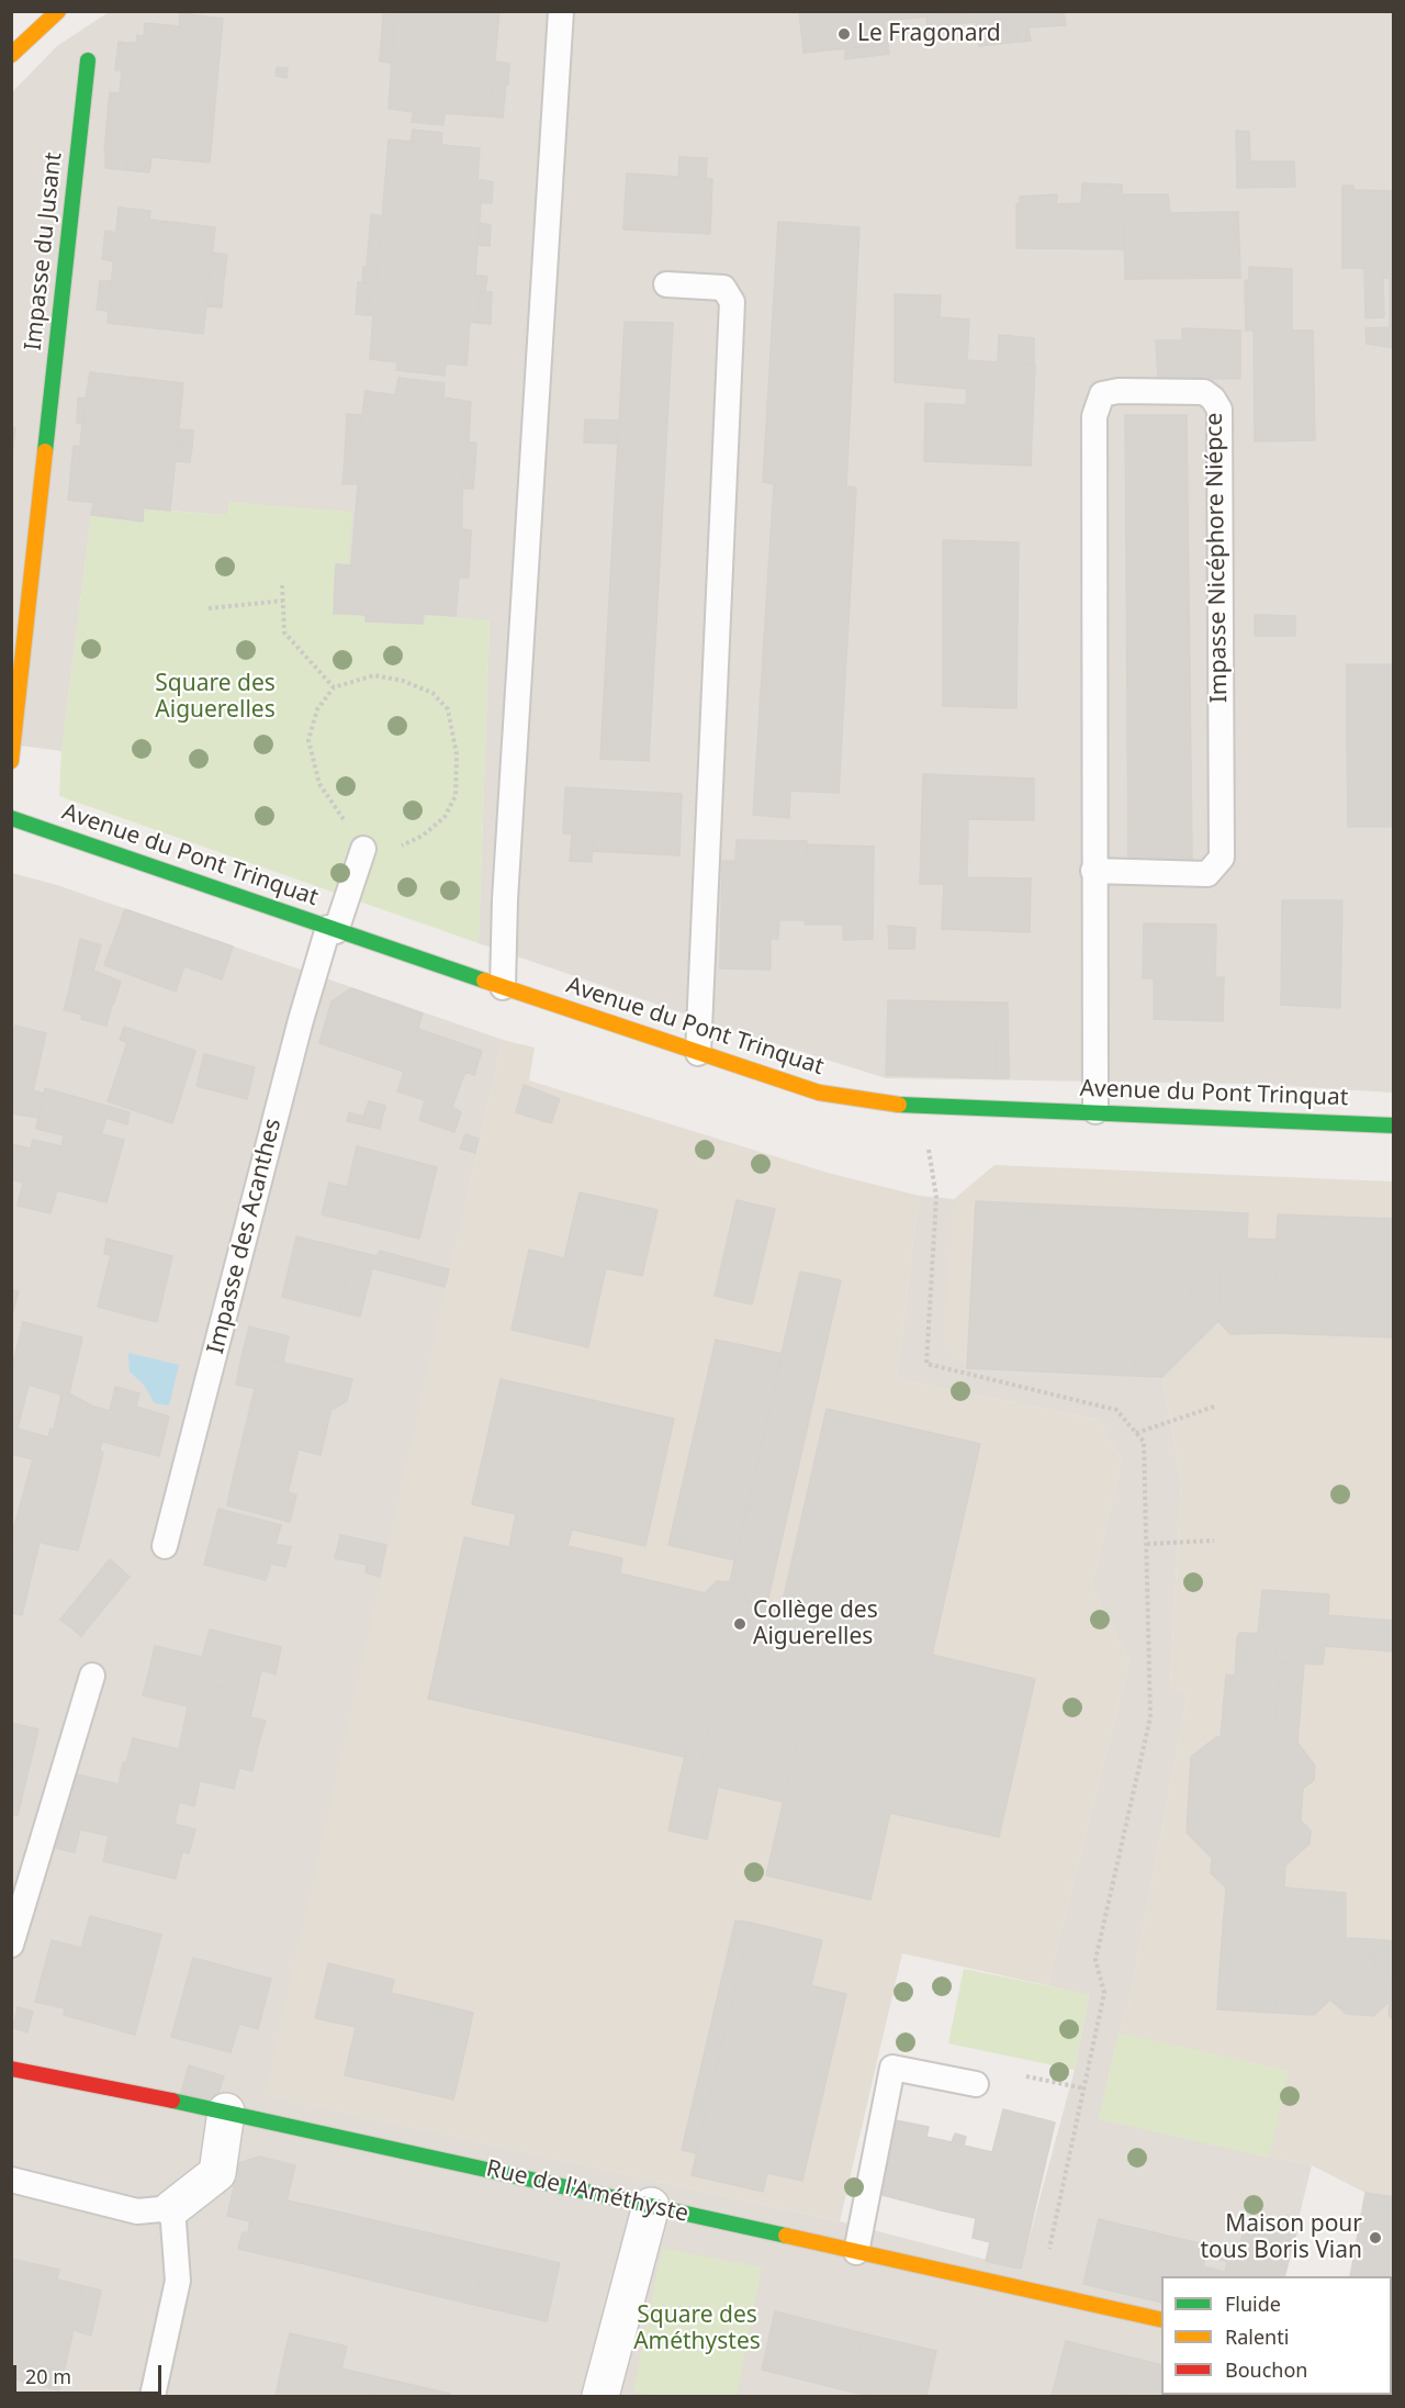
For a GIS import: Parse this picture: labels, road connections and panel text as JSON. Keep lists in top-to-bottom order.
{
  "streets": {
    "street": ["Impasse du Jusant", "Avenue du Pont Trinquat", "Rue de l'Améthyste"],
    "lane": ["Impasse Nicéphore Niépce", "Impasse des Acanthes"]
  },
  "crossings": [
    ["Impasse Nicéphore Niépce", "Avenue du Pont Trinquat"],
    ["Avenue du Pont Trinquat", "Impasse des Acanthes"]
  ],
  "parks": ["Square des Aiguerelles", "Square des Améthystes"],
  "places": ["Le Fragonard", "Collège des Aiguerelles", "Maison pour tous Boris Vian"],
  "legend": ["Fluide", "Ralenti", "Bouchon"],
  "scale_bar": "20 m"
}
